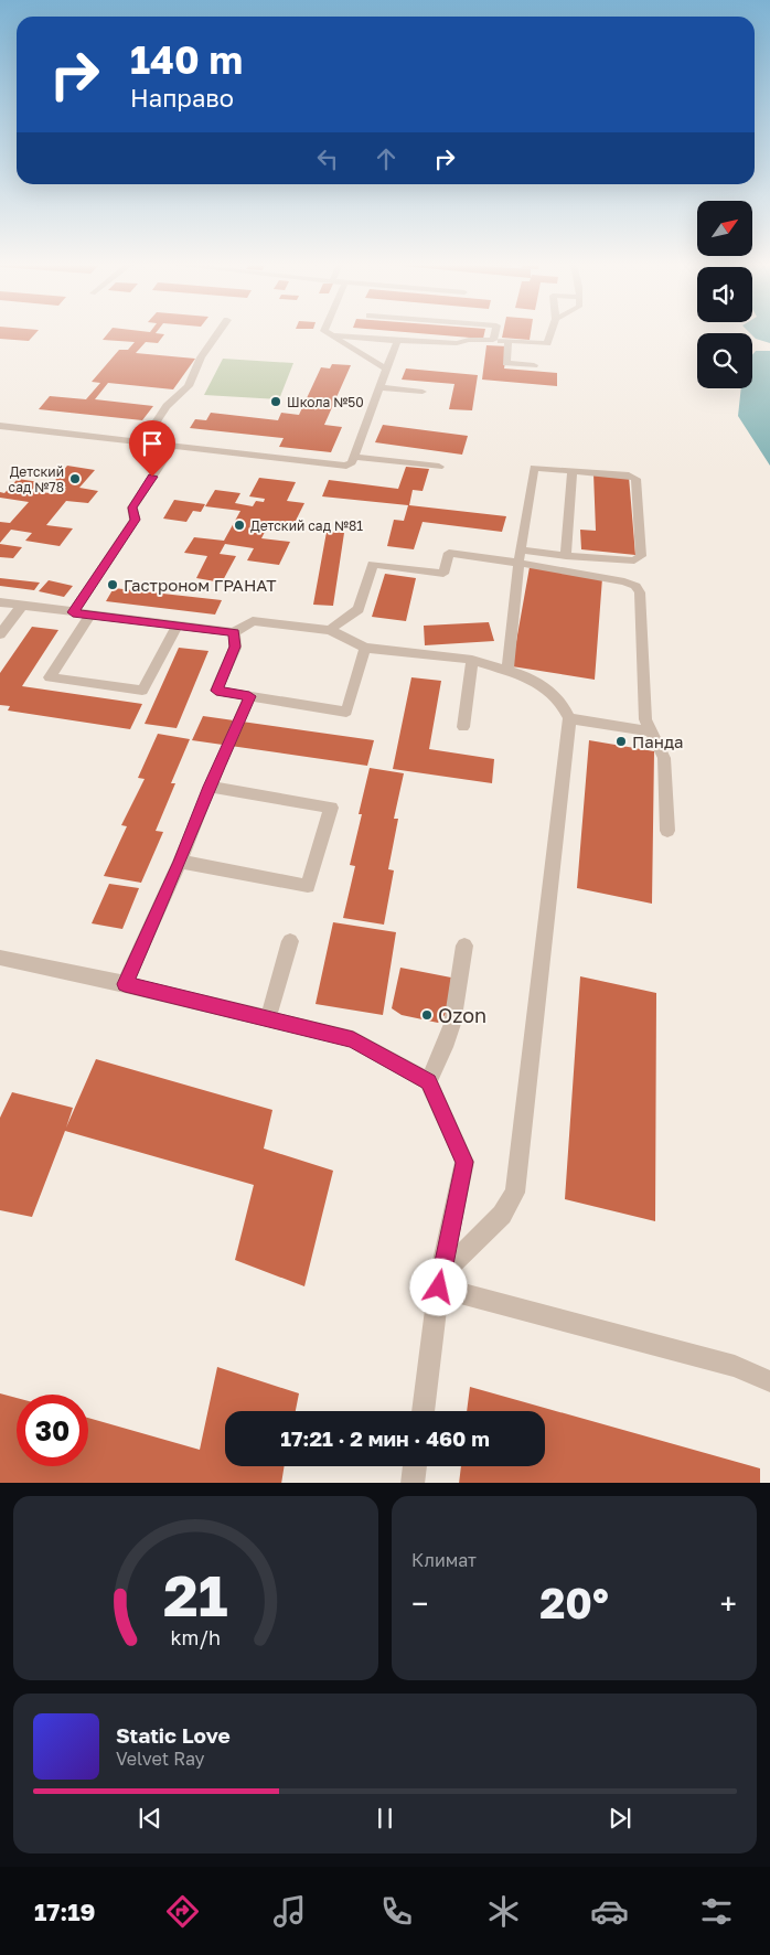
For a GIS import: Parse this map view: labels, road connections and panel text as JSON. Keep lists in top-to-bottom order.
{
  "places": [
    "Школа №50",
    "Детский сад №78",
    "Детский сад №81",
    "Гастроном ГРАНАТ",
    "Панда",
    "Ozon"
  ],
  "north": "top right",
  "page": {
    "turn": ["140 m", "Направо"],
    "limit": "30",
    "trip": "17:21 · 2 мин · 460 m",
    "tile": "Климат",
    "heat": ["−", "20°", "+"],
    "song": ["Static Love", "Velvet Ray"],
    "tabs": "17:19",
    "gauge": ["21", "km/h"]
  }
}
